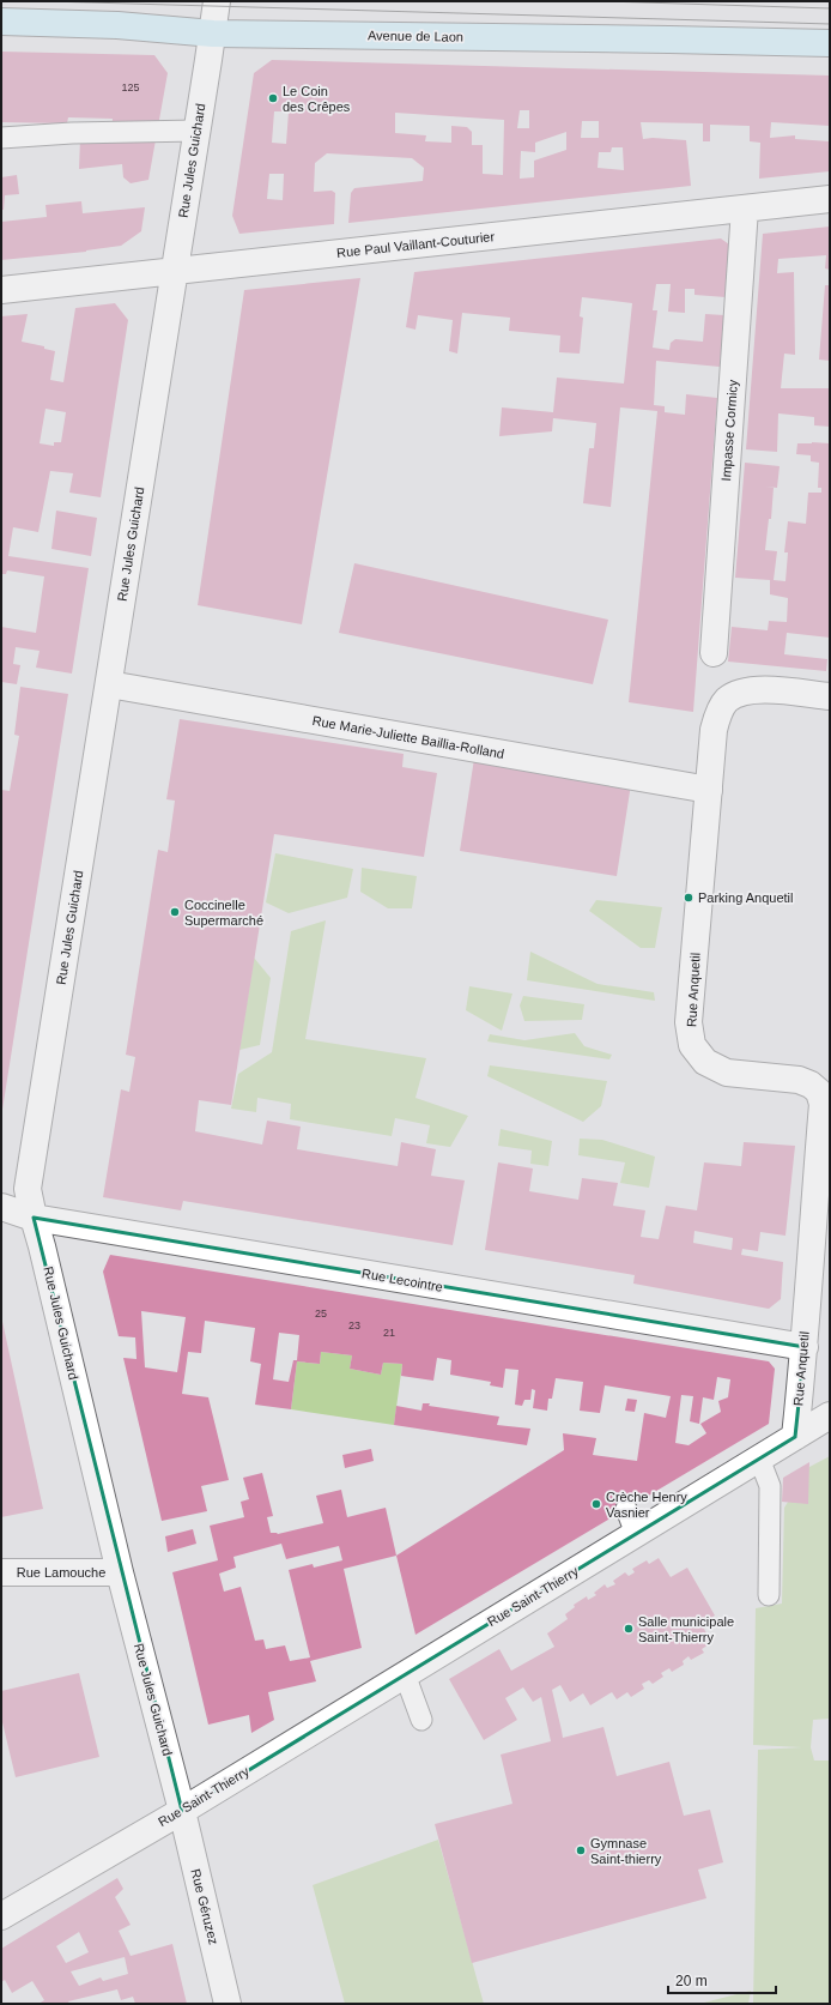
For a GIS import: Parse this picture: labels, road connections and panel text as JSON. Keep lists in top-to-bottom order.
{
  "streets": {
    "main road": ["Avenue de Laon"],
    "street": [
      "Rue Jules Guichard",
      "Rue Paul Vaillant-Couturier",
      "Impasse Cormicy",
      "Rue Marie-Juliette Baillia-Rolland",
      "Rue Anquetil",
      "Rue Lecointre",
      "Rue Lamouche",
      "Rue Saint-Thierry",
      "Rue Géruzez"
    ]
  },
  "crossings": [
    ["Avenue de Laon", "Rue Jules Guichard"],
    ["Rue Jules Guichard", "Rue Paul Vaillant-Couturier"],
    ["Rue Jules Guichard", "Rue Marie-Juliette Baillia-Rolland"],
    ["Rue Jules Guichard", "Rue Lecointre"],
    ["Rue Jules Guichard", "Rue Lamouche"],
    ["Rue Jules Guichard", "Rue Saint-Thierry"],
    ["Rue Jules Guichard", "Rue Géruzez"],
    ["Rue Paul Vaillant-Couturier", "Impasse Cormicy"],
    ["Rue Marie-Juliette Baillia-Rolland", "Rue Anquetil"],
    ["Rue Anquetil", "Rue Lecointre"],
    ["Rue Anquetil", "Rue Saint-Thierry"],
    ["Rue Saint-Thierry", "Rue Géruzez"]
  ],
  "places": [
    "Le Coin des Crêpes",
    "Parking Anquetil",
    "Coccinelle Supermarché",
    "Crèche Henry Vasnier",
    "Salle municipale Saint-Thierry",
    "Gymnase Saint-thierry"
  ],
  "house_numbers": [
    "125",
    "25",
    "23",
    "21"
  ],
  "scale_bar": "20 m"
}
